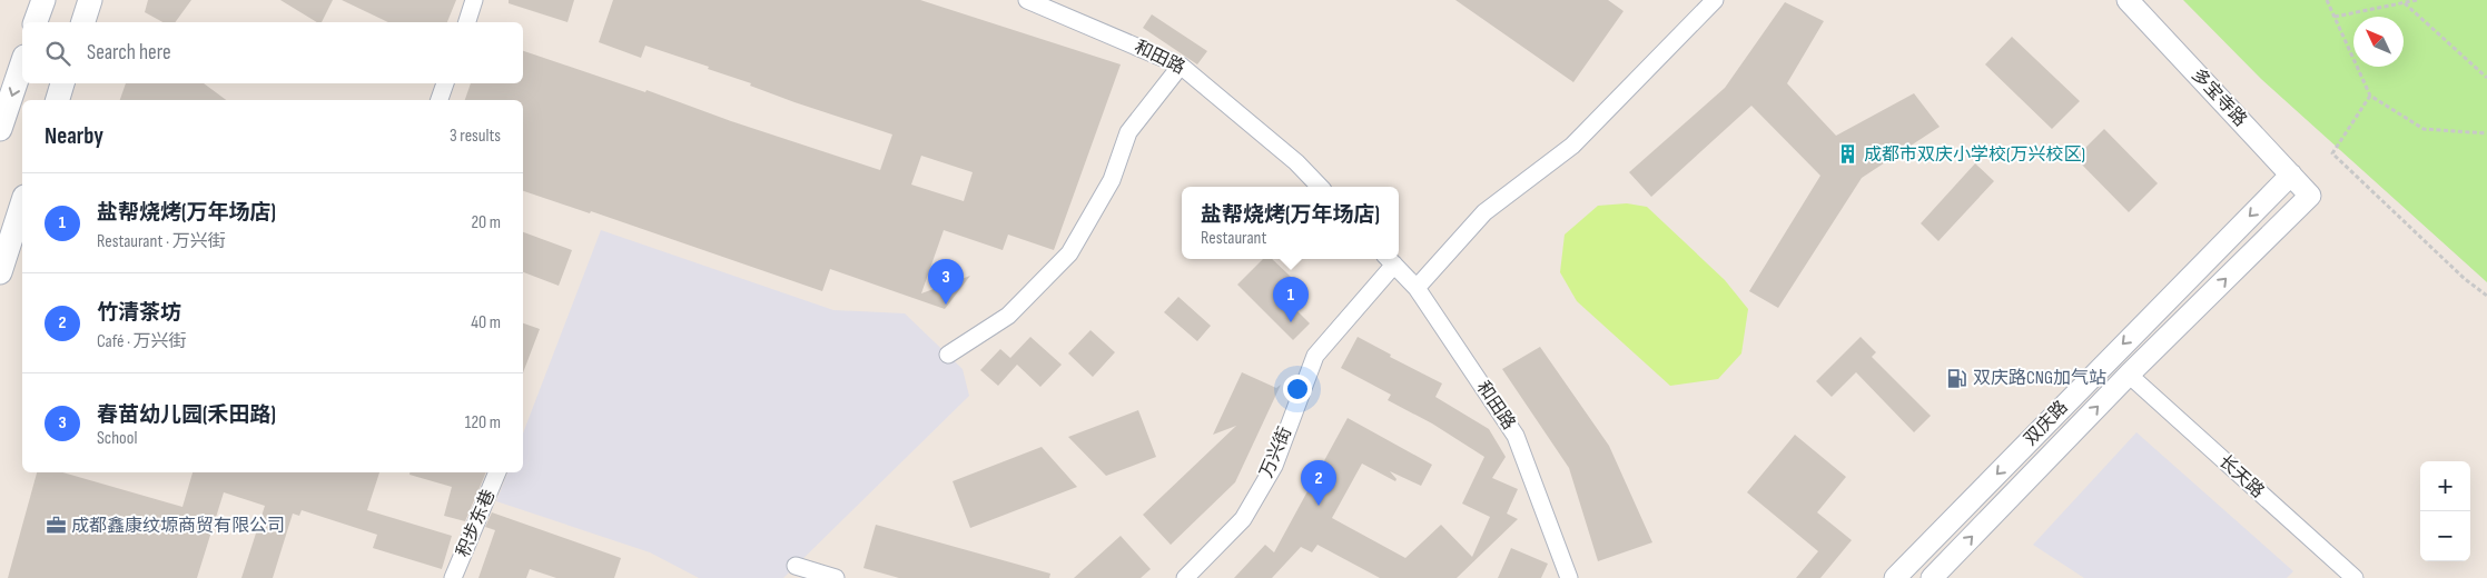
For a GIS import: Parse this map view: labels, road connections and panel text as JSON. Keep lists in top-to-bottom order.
{
  "streets": {
    "street": [
      "和田路",
      "多宝寺路",
      "双庆路",
      "万兴街",
      "长天路",
      "积步东巷"
    ]
  },
  "crossings": [
    ["和田路", "万兴街"],
    ["多宝寺路", "双庆路"],
    ["双庆路", "长天路"]
  ],
  "places": {
    "building": ["成都市双庆小学校(万兴校区)"],
    "fuel station": ["双庆路CNG加气站"],
    "office": ["成都鑫康纹塬商贸有限公司"]
  },
  "north": "top left",
  "page": {
    "search": "Search here",
    "heading": ["Nearby", "3 results"],
    "list": [
      {
        "mark": "1",
        "name": "盐帮烧烤(万年场店)",
        "note": "Restaurant · 万兴街",
        "value": "20 m"
      },
      {
        "mark": "2",
        "name": "竹清茶坊",
        "note": "Café · 万兴街",
        "value": "40 m"
      },
      {
        "mark": "3",
        "name": "春苗幼儿园(禾田路)",
        "note": "School",
        "value": "120 m"
      }
    ],
    "popup": ["盐帮烧烤(万年场店)", "Restaurant"],
    "pins": ["3", "1", "2"],
    "map_buttons": ["+", "−"]
  }
}
